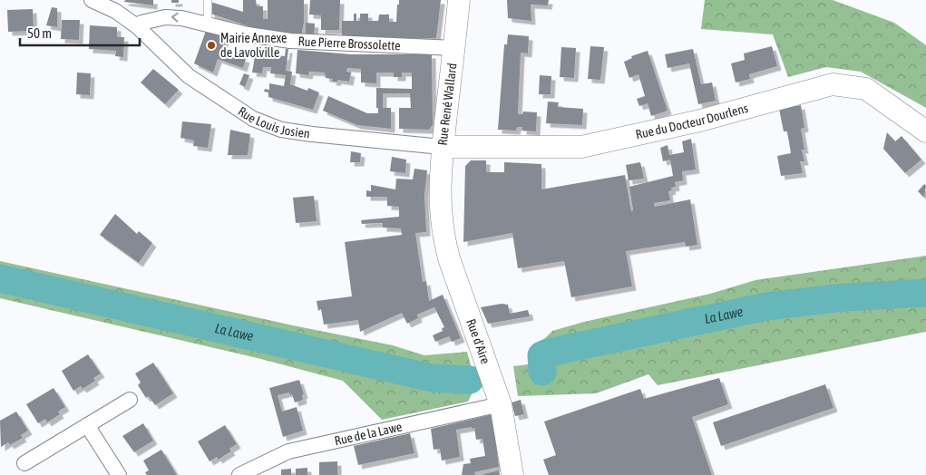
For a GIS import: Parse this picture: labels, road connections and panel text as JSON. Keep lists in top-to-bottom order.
{
  "streets": {
    "street": [
      "Rue Pierre Brossolette",
      "Rue René Wallard",
      "Rue Louis Josien",
      "Rue du Docteur Dourlens",
      "Rue d'Aire",
      "Rue de la Lawe"
    ]
  },
  "crossings": [
    ["Rue Pierre Brossolette", "Rue René Wallard"],
    ["Rue Pierre Brossolette", "Rue Louis Josien"],
    ["Rue René Wallard", "Rue Louis Josien"],
    ["Rue René Wallard", "Rue du Docteur Dourlens"],
    ["Rue René Wallard", "Rue d'Aire"],
    ["Rue Louis Josien", "Rue du Docteur Dourlens"],
    ["Rue d'Aire", "Rue de la Lawe"]
  ],
  "water": ["La Lawe"],
  "places": ["Mairie Annexe de Lavolville"],
  "scale_bar": "50 m"
}
